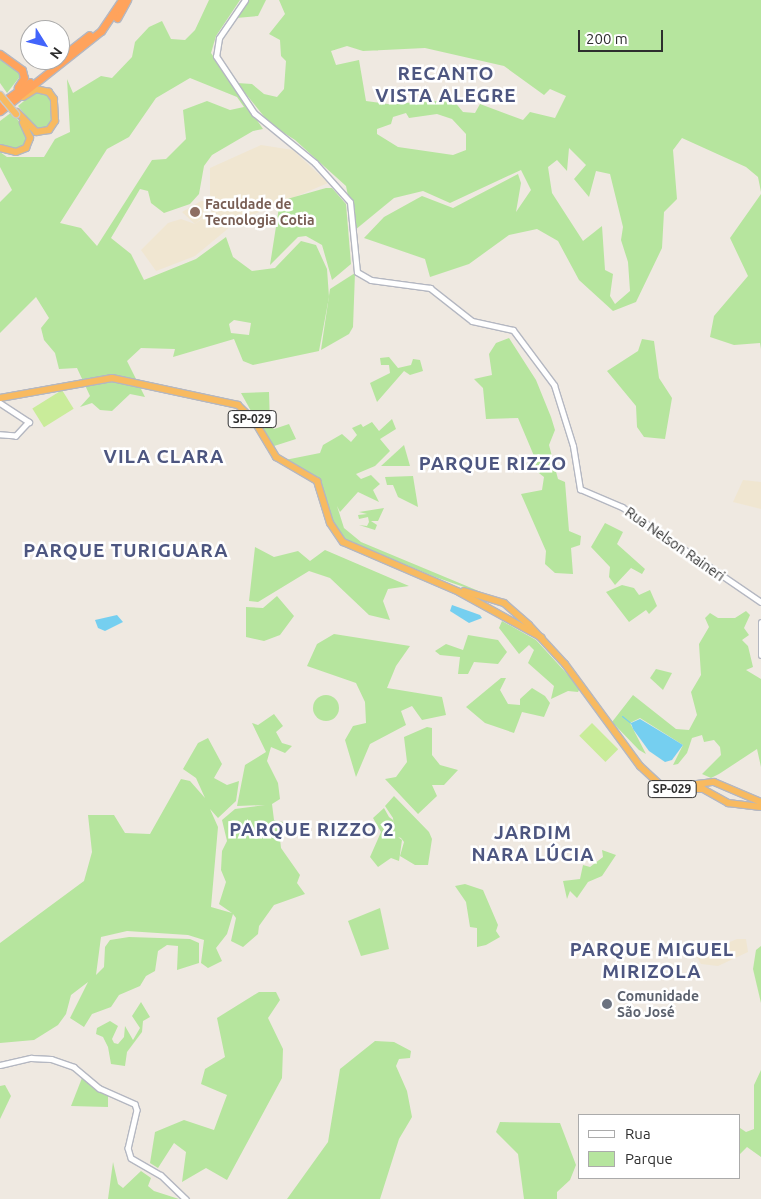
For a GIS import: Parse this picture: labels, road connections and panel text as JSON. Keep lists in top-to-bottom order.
{
  "streets": {
    "highway": ["SP-029"],
    "main road": ["Rua Nelson Raineri"]
  },
  "districts": [
    "RECANTO VISTA ALEGRE",
    "VILA CLARA",
    "PARQUE RIZZO",
    "PARQUE TURIGUARA",
    "PARQUE RIZZO 2",
    "JARDIM NARA LÚCIA",
    "PARQUE MIGUEL MIRIZOLA"
  ],
  "places": ["Faculdade de Tecnologia Cotia", "Comunidade São José"],
  "legend": ["Rua", "Parque"],
  "scale_bar": "200 m",
  "north": "bottom right"
}
